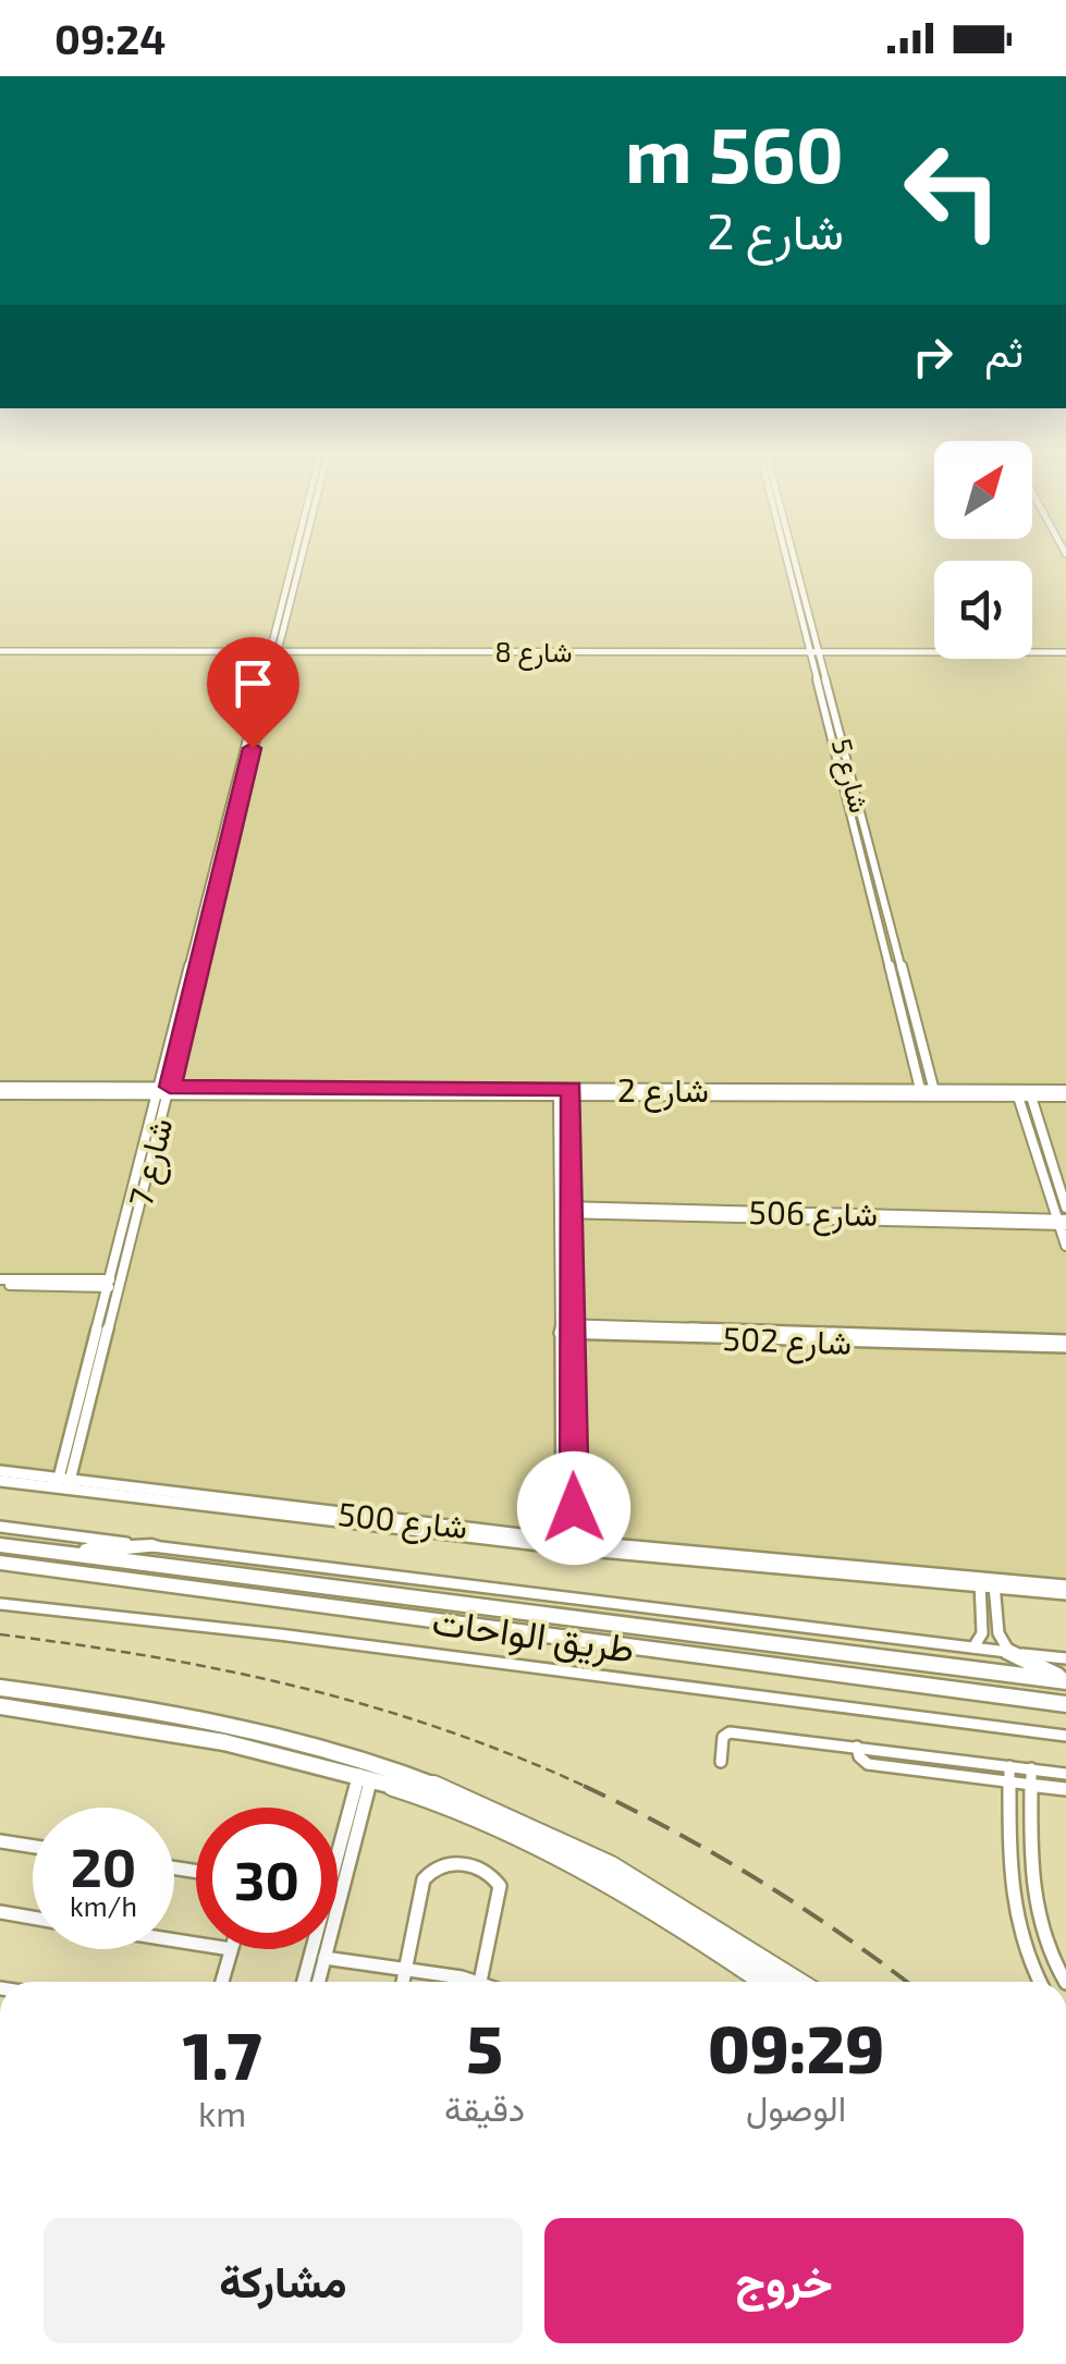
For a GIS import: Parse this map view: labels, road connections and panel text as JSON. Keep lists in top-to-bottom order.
{
  "streets": {
    "highway": ["طريق الواحات"],
    "street": [
      "شارع 8",
      "شارع 5",
      "شارع 2",
      "شارع 7",
      "شارع 506",
      "شارع 502",
      "شارع 500"
    ]
  },
  "crossings": [
    ["شارع 8", "شارع 5"],
    ["شارع 8", "شارع 7"],
    ["شارع 5", "شارع 2"],
    ["شارع 2", "شارع 7"],
    ["شارع 7", "شارع 500"]
  ],
  "north": "top right",
  "page": {
    "status": "09:24",
    "turn": ["560 m", "شارع 2"],
    "then": "ثم",
    "speed": "20 km/h",
    "limit": "30",
    "eta": [
      "09:29",
      "الوصول",
      "5",
      "دقيقة",
      "1.7",
      "km"
    ],
    "buttons": ["خروج", "مشاركة"]
  }
}
